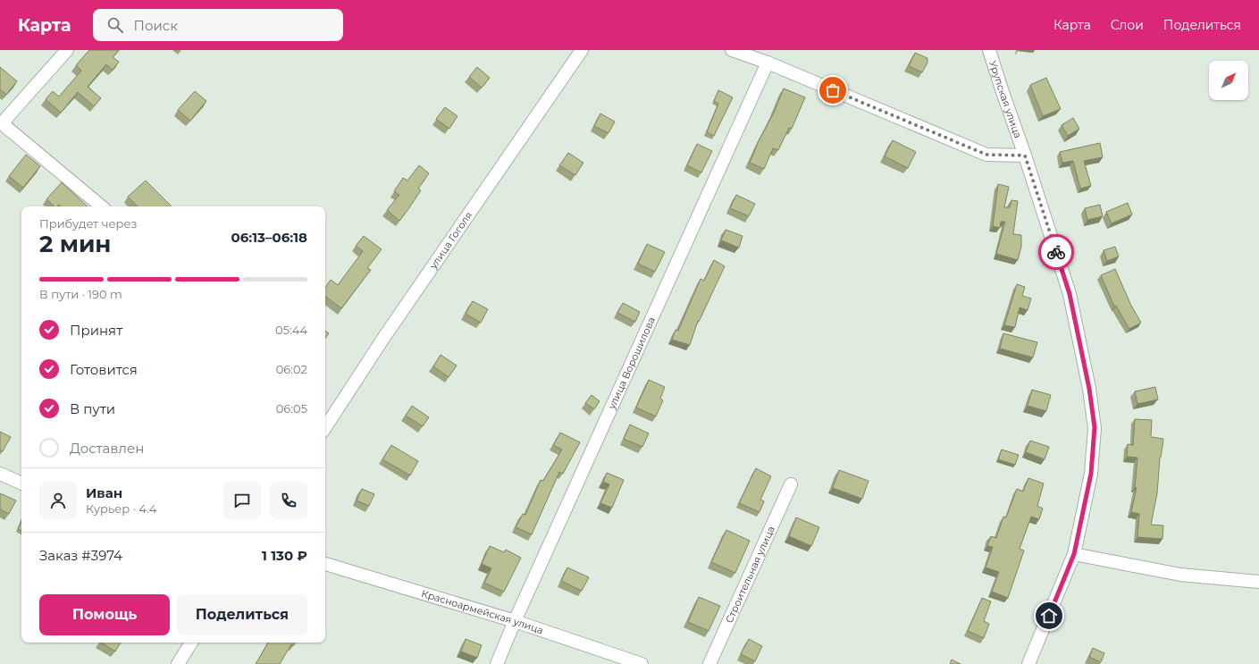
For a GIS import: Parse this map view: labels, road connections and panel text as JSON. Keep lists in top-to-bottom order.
{
  "streets": {
    "street": [
      "Урупская улица",
      "улица Гоголя",
      "улица Ворошилова",
      "Строительная улица",
      "Красноармейская улица"
    ]
  },
  "crossings": [
    ["улица Ворошилова", "Красноармейская улица"]
  ],
  "north": "top right",
  "page": {
    "header": "Карта",
    "search": "Поиск",
    "nav": ["Карта", "Слои", "Поделиться"],
    "heading": ["2 мин", "Прибудет через", "06:13–06:18"],
    "panel": [
      "Иван",
      "Курьер · 4.4",
      "Заказ #3974",
      "1 130 ₽"
    ],
    "bar": "В пути · 190 m",
    "list": [
      ["Принят", "05:44"],
      ["Готовится", "06:02"],
      ["В пути", "06:05"],
      "Доставлен"
    ],
    "buttons": ["Помощь", "Поделиться"]
  }
}
